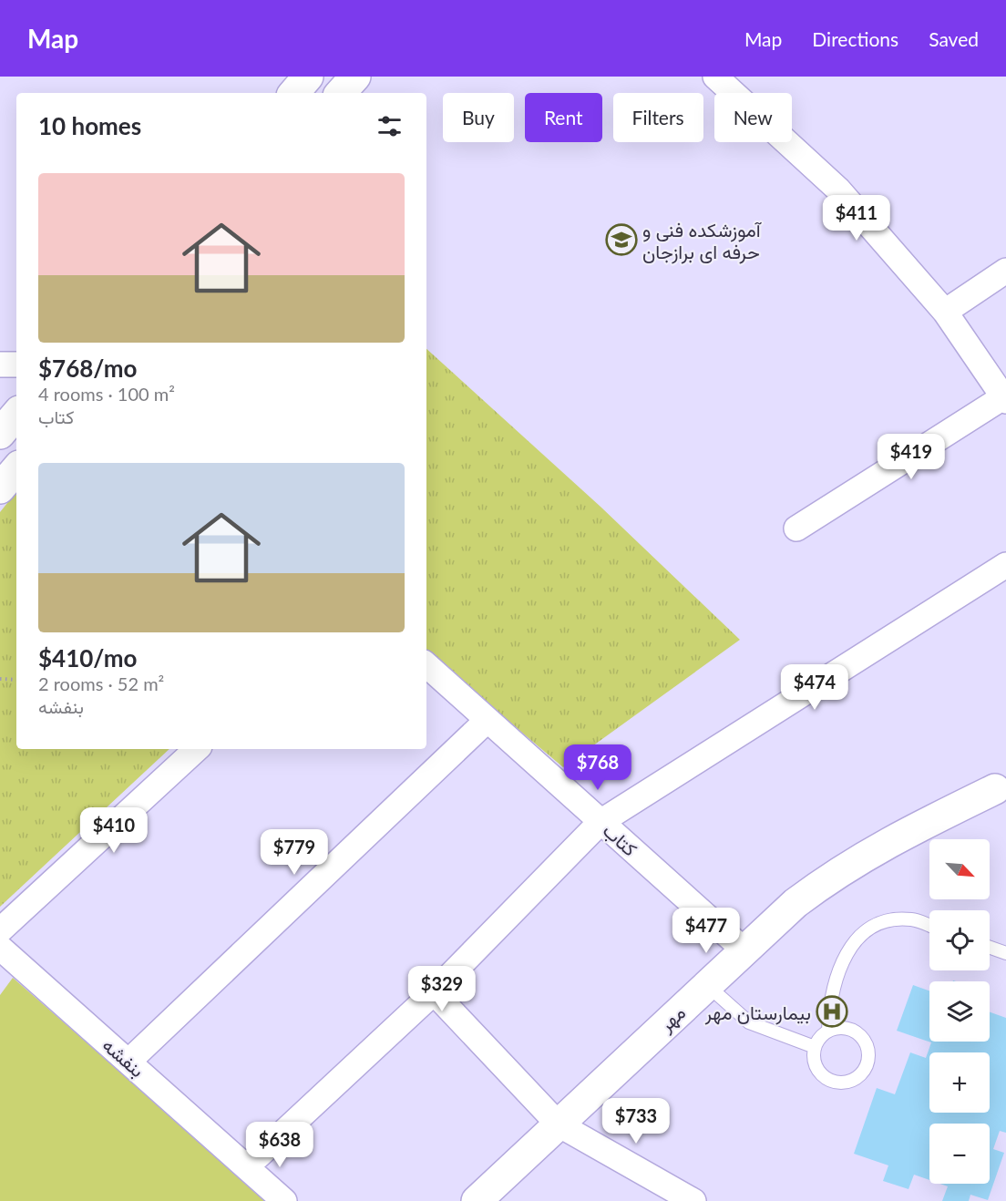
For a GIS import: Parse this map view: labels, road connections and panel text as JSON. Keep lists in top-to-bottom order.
{
  "streets": {
    "street": ["کتاب", "مهر", "بنفشه"]
  },
  "crossings": [
    ["کتاب", "مهر"]
  ],
  "places": {
    "school or university": ["آموزشکده فنی و حرفه ای برازجان"],
    "hospital": ["بیمارستان مهر"]
  },
  "north": "bottom right",
  "page": {
    "header": "Map",
    "nav": ["Map", "Directions", "Saved"],
    "chip": [
      "Buy",
      "Rent",
      "Filters",
      "New"
    ],
    "heading": "10 homes",
    "list": [
      {
        "name": "$768/mo",
        "note": "4 rooms · 100 m² · کتاب"
      },
      {
        "name": "$410/mo",
        "note": "2 rooms · 52 m² · بنفشه"
      }
    ],
    "price": [
      "$411",
      "$419",
      "$474",
      "$768",
      "$410",
      "$779",
      "$477",
      "$329",
      "$733",
      "$638"
    ],
    "map_buttons": ["+", "−"]
  }
}
